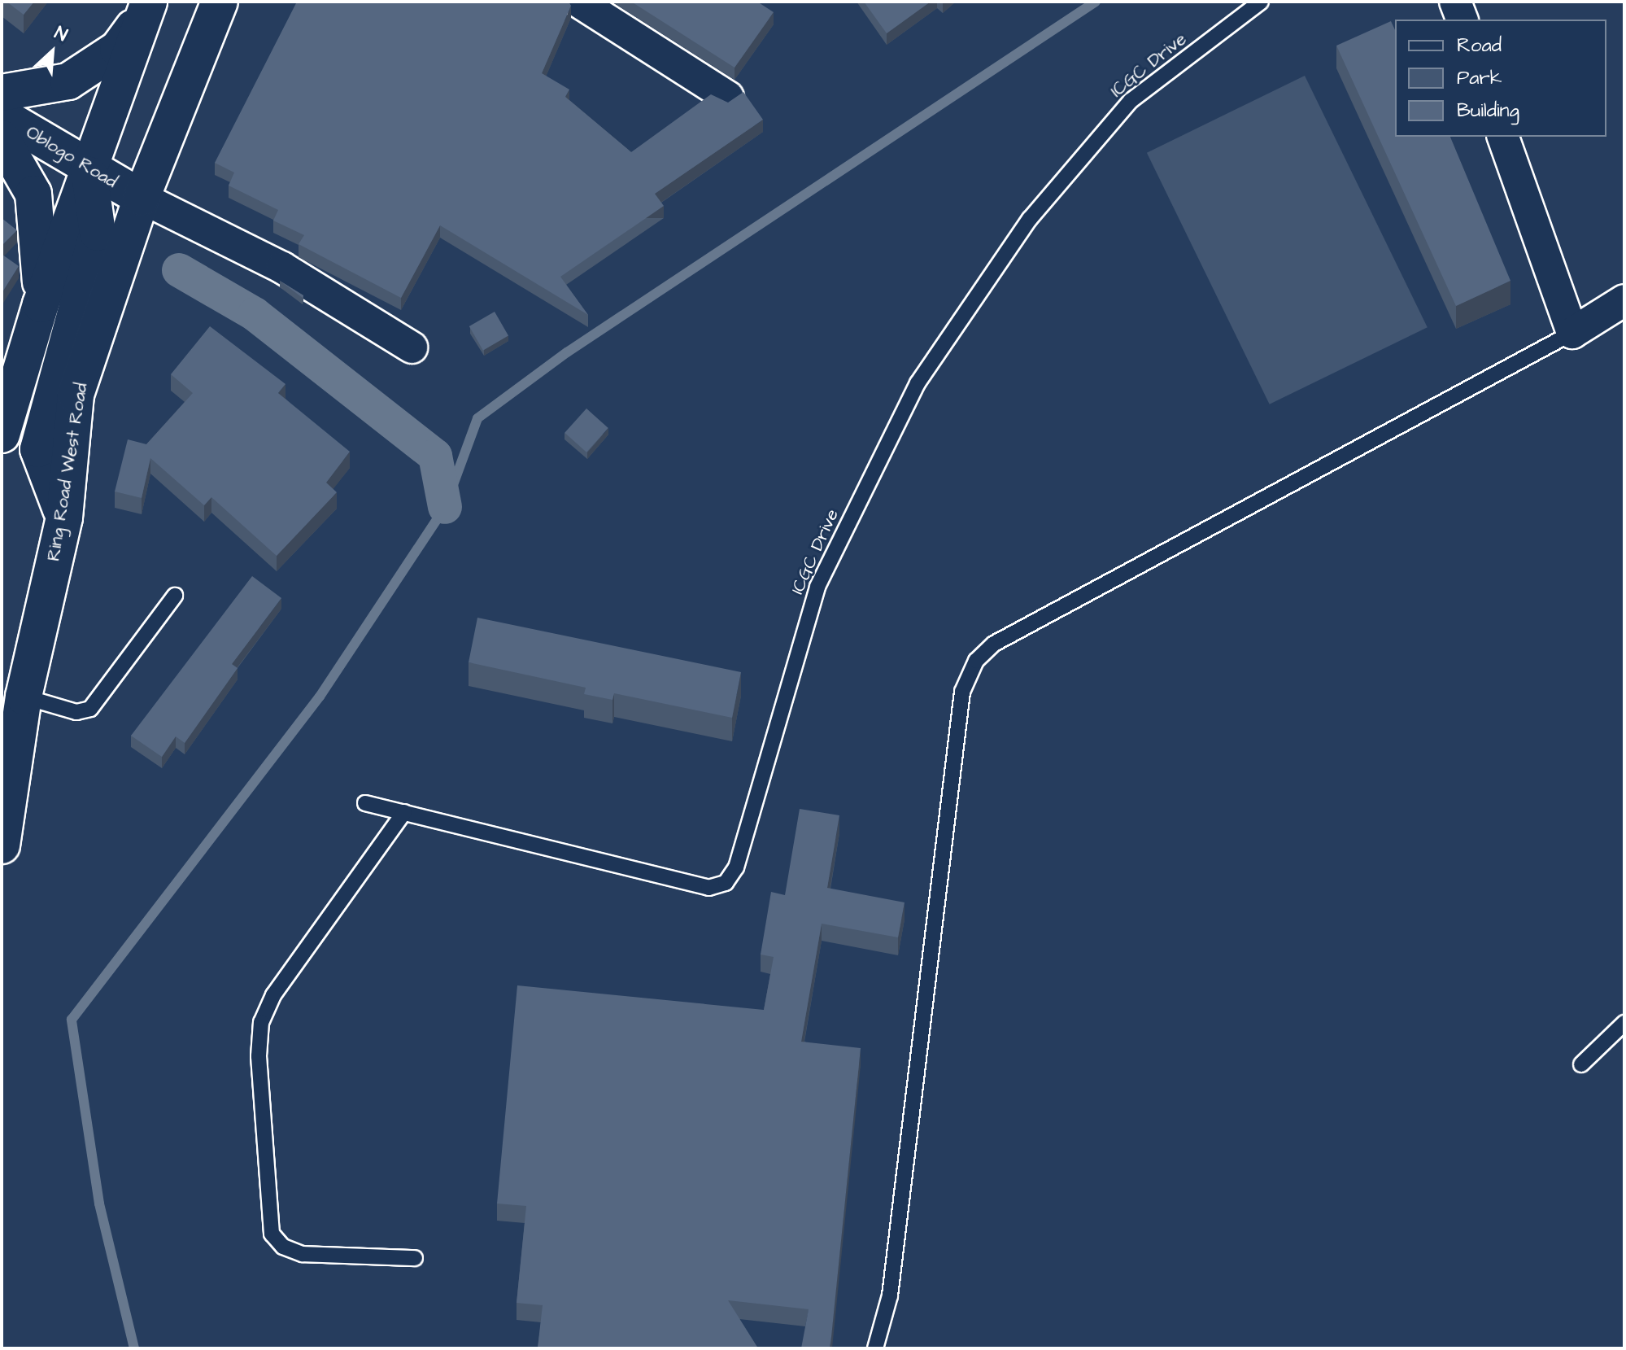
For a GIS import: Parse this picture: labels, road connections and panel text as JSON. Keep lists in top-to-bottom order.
{
  "streets": {
    "main road": ["Oblogo Road", "Ring Road West Road"],
    "lane": ["ICGC Drive"]
  },
  "crossings": [
    ["Oblogo Road", "Ring Road West Road"]
  ],
  "legend": ["Road", "Park", "Building"],
  "north": "top right"
}
